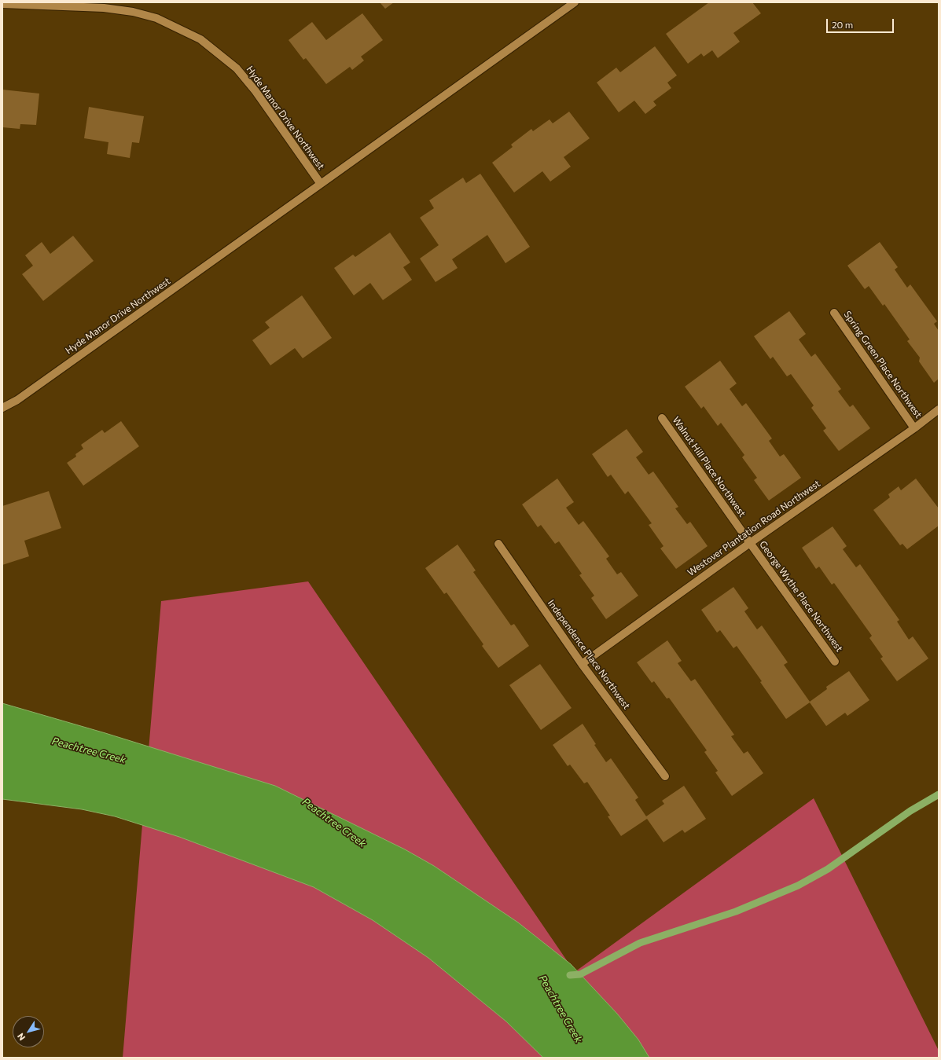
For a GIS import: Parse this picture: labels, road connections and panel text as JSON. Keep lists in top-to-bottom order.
{
  "streets": {
    "street": [
      "Hyde Manor Drive Northwest",
      "Spring Green Place Northwest",
      "Walnut Hill Place Northwest",
      "Westover Plantation Road Northwest",
      "George Wythe Place Northwest",
      "Independence Place Northwest"
    ]
  },
  "crossings": [
    ["Spring Green Place Northwest", "Westover Plantation Road Northwest"],
    ["Walnut Hill Place Northwest", "Westover Plantation Road Northwest"],
    ["Walnut Hill Place Northwest", "George Wythe Place Northwest"],
    ["Westover Plantation Road Northwest", "George Wythe Place Northwest"],
    ["Westover Plantation Road Northwest", "Independence Place Northwest"]
  ],
  "water": ["Peachtree Creek"],
  "scale_bar": "20 m",
  "north": "bottom left"
}
